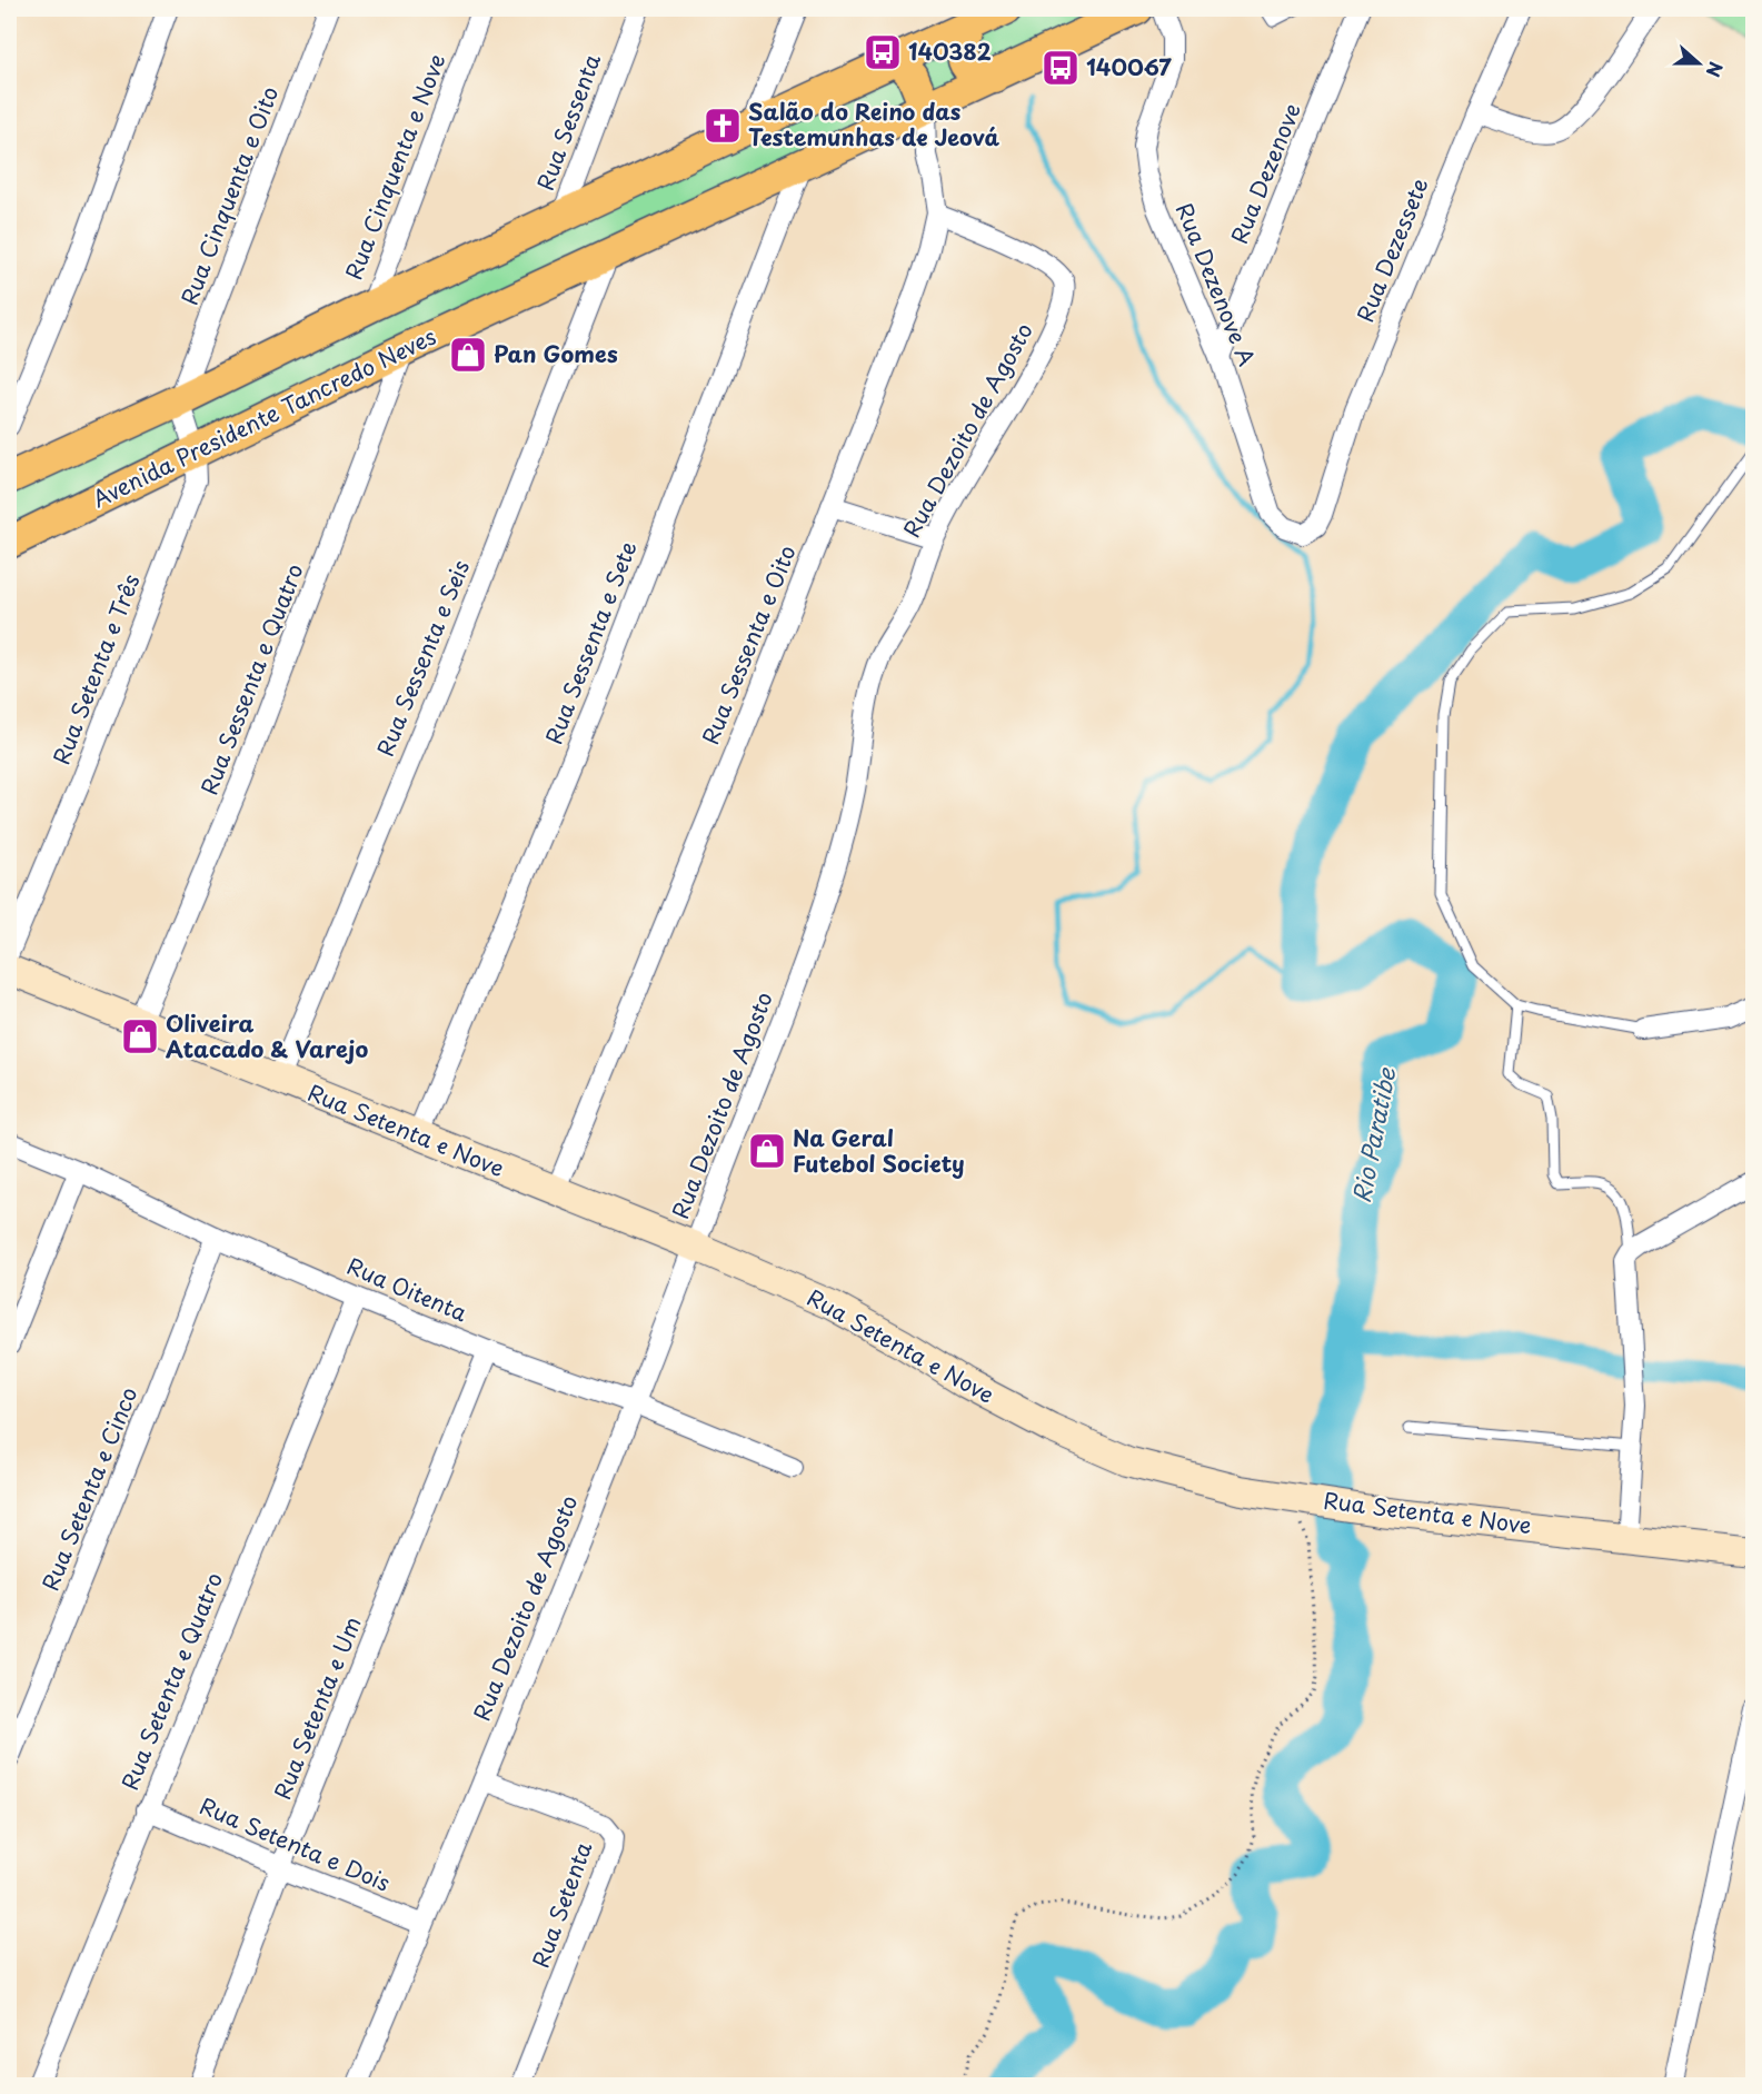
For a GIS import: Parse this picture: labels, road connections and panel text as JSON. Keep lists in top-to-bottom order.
{
  "streets": {
    "main road": ["Avenida Presidente Tancredo Neves"],
    "street": [
      "Rua Sessenta",
      "Rua Cinquenta e Nove",
      "Rua Dezenove",
      "Rua Cinquenta e Oito",
      "Rua Dezessete",
      "Rua Dezenove A",
      "Rua Dezoito de Agosto",
      "Rua Sessenta e Sete",
      "Rua Sessenta e Oito",
      "Rua Sessenta e Seis",
      "Rua Setenta e Três",
      "Rua Sessenta e Quatro",
      "Rua Setenta e Nove",
      "Rua Oitenta",
      "Rua Setenta e Cinco",
      "Rua Setenta e Quatro",
      "Rua Setenta e Um",
      "Rua Setenta e Dois",
      "Rua Setenta"
    ]
  },
  "crossings": [
    ["Rua Dezenove", "Rua Dezenove A"],
    ["Rua Cinquenta e Oito", "Rua Setenta e Três"],
    ["Rua Dezessete", "Rua Dezenove A"],
    ["Avenida Presidente Tancredo Neves", "Rua Sessenta e Sete"],
    ["Avenida Presidente Tancredo Neves", "Rua Sessenta e Oito"],
    ["Avenida Presidente Tancredo Neves", "Rua Sessenta e Seis"],
    ["Avenida Presidente Tancredo Neves", "Rua Setenta e Três"],
    ["Avenida Presidente Tancredo Neves", "Rua Sessenta e Quatro"],
    ["Rua Dezoito de Agosto", "Rua Sessenta e Oito"],
    ["Rua Dezoito de Agosto", "Rua Setenta e Nove"],
    ["Rua Dezoito de Agosto", "Rua Oitenta"],
    ["Rua Dezoito de Agosto", "Rua Setenta e Dois"],
    ["Rua Dezoito de Agosto", "Rua Setenta"],
    ["Rua Sessenta e Sete", "Rua Setenta e Nove"],
    ["Rua Sessenta e Oito", "Rua Setenta e Nove"],
    ["Rua Sessenta e Seis", "Rua Setenta e Nove"],
    ["Rua Sessenta e Quatro", "Rua Setenta e Nove"],
    ["Rua Oitenta", "Rua Setenta e Cinco"],
    ["Rua Oitenta", "Rua Setenta e Quatro"],
    ["Rua Oitenta", "Rua Setenta e Um"],
    ["Rua Setenta e Quatro", "Rua Setenta e Dois"],
    ["Rua Setenta e Um", "Rua Setenta e Dois"]
  ],
  "water": ["Rio Paratibe"],
  "places": {
    "bus stop": ["140382", "140067"],
    "church": ["Salão do Reino das Testemunhas de Jeová"],
    "shop": ["Pan Gomes", "Oliveira Atacado & Varejo", "Na Geral Futebol Society"]
  },
  "north": "right"
}
